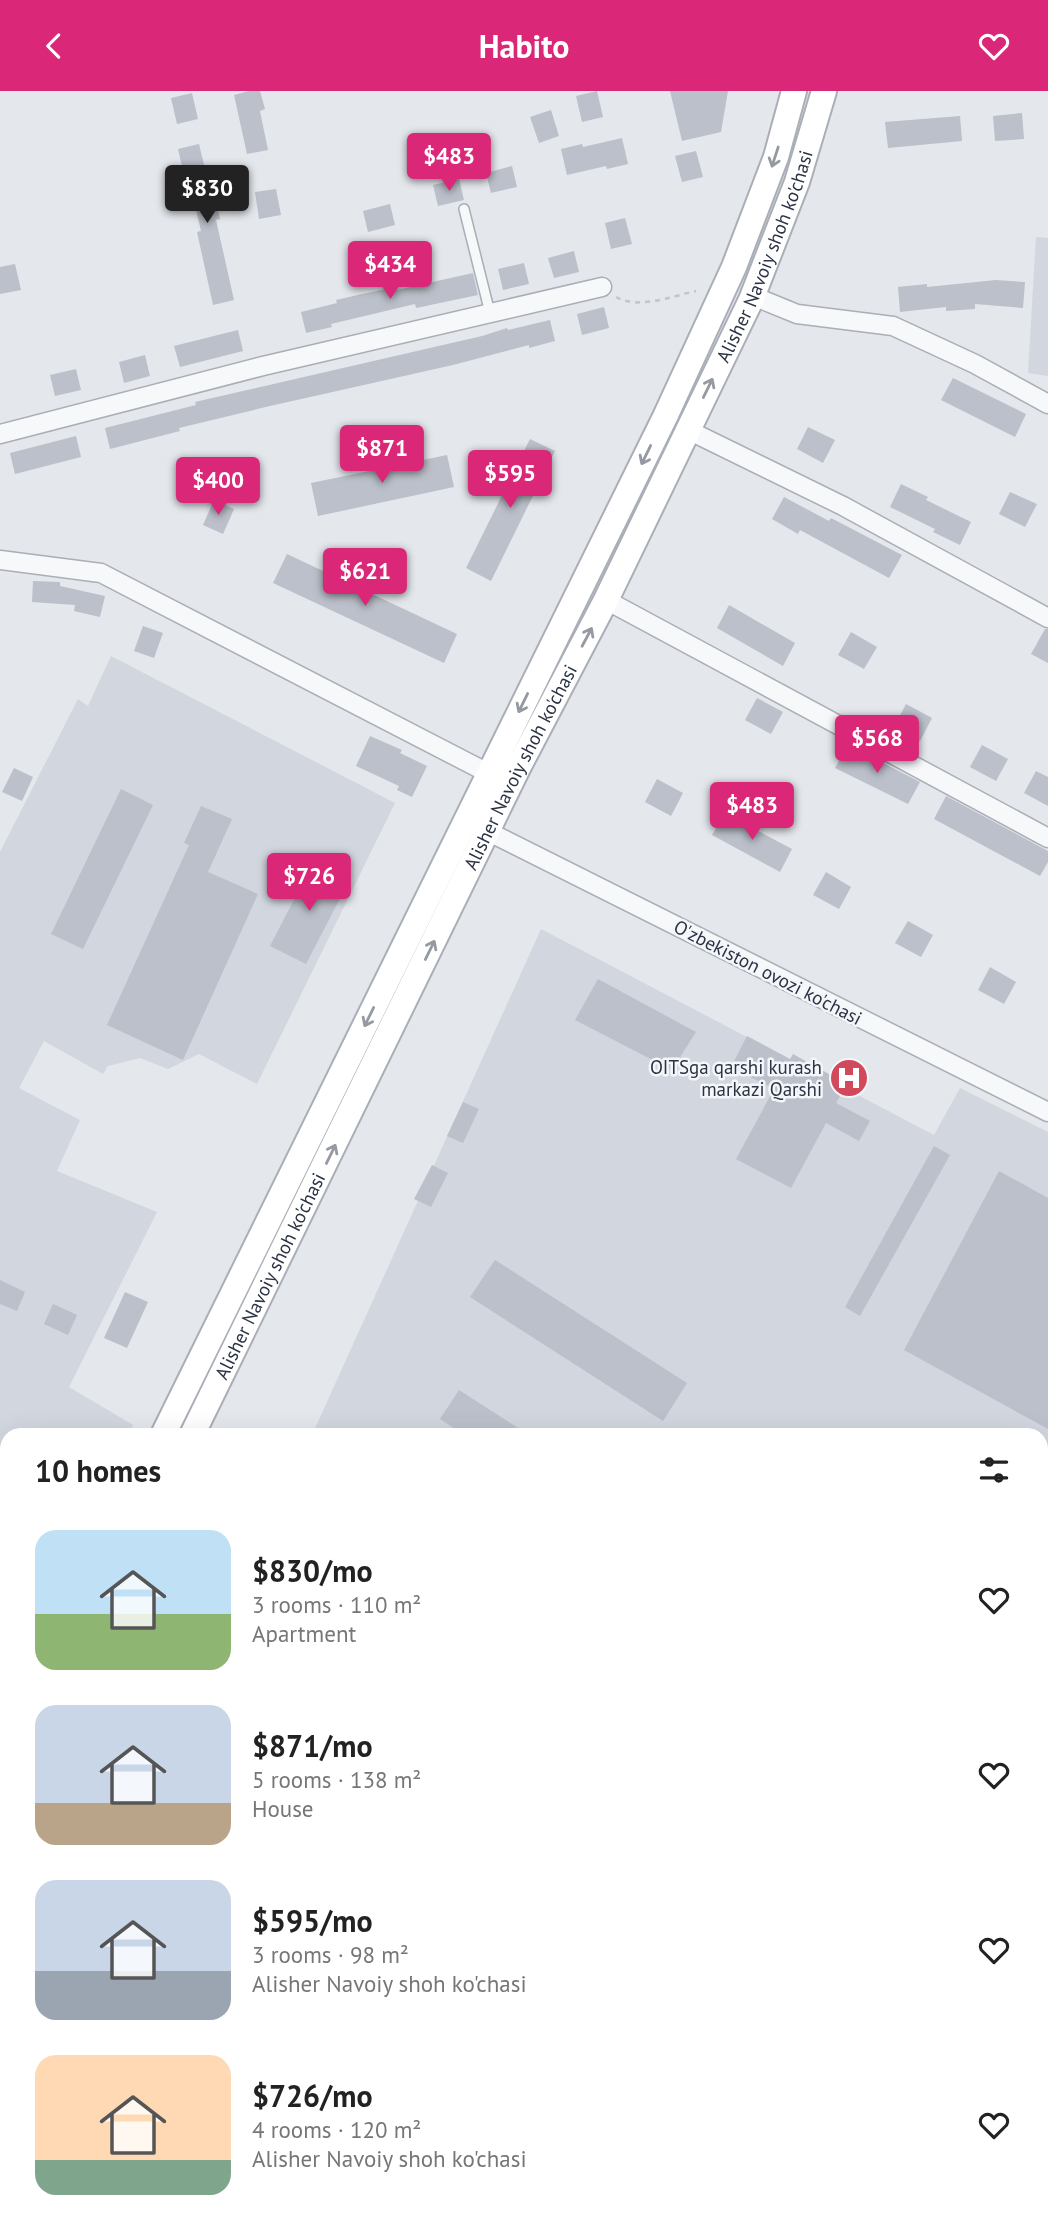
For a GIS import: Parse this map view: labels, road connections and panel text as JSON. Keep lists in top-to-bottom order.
{
  "streets": {
    "main road": ["Alisher Navoiy shoh ko'chasi"],
    "street": ["O'zbekiston ovozi ko'chasi"]
  },
  "crossings": [
    ["Alisher Navoiy shoh ko'chasi", "O'zbekiston ovozi ko'chasi"]
  ],
  "places": {
    "hospital": ["OITSga qarshi kurash markazi Qarshi"]
  },
  "page": {
    "header": "Habito",
    "price": [
      "$483",
      "$830",
      "$434",
      "$871",
      "$595",
      "$400",
      "$621",
      "$568",
      "$483",
      "$726"
    ],
    "heading": "10 homes",
    "list": [
      {
        "name": "$830/mo",
        "note": "3 rooms · 110 m² · Apartment"
      },
      {
        "name": "$871/mo",
        "note": "5 rooms · 138 m² · House"
      },
      {
        "name": "$595/mo",
        "note": "3 rooms · 98 m² · Alisher Navoiy shoh ko'chasi"
      },
      {
        "name": "$726/mo",
        "note": "4 rooms · 120 m² · Alisher Navoiy shoh ko'chasi"
      }
    ]
  }
}
